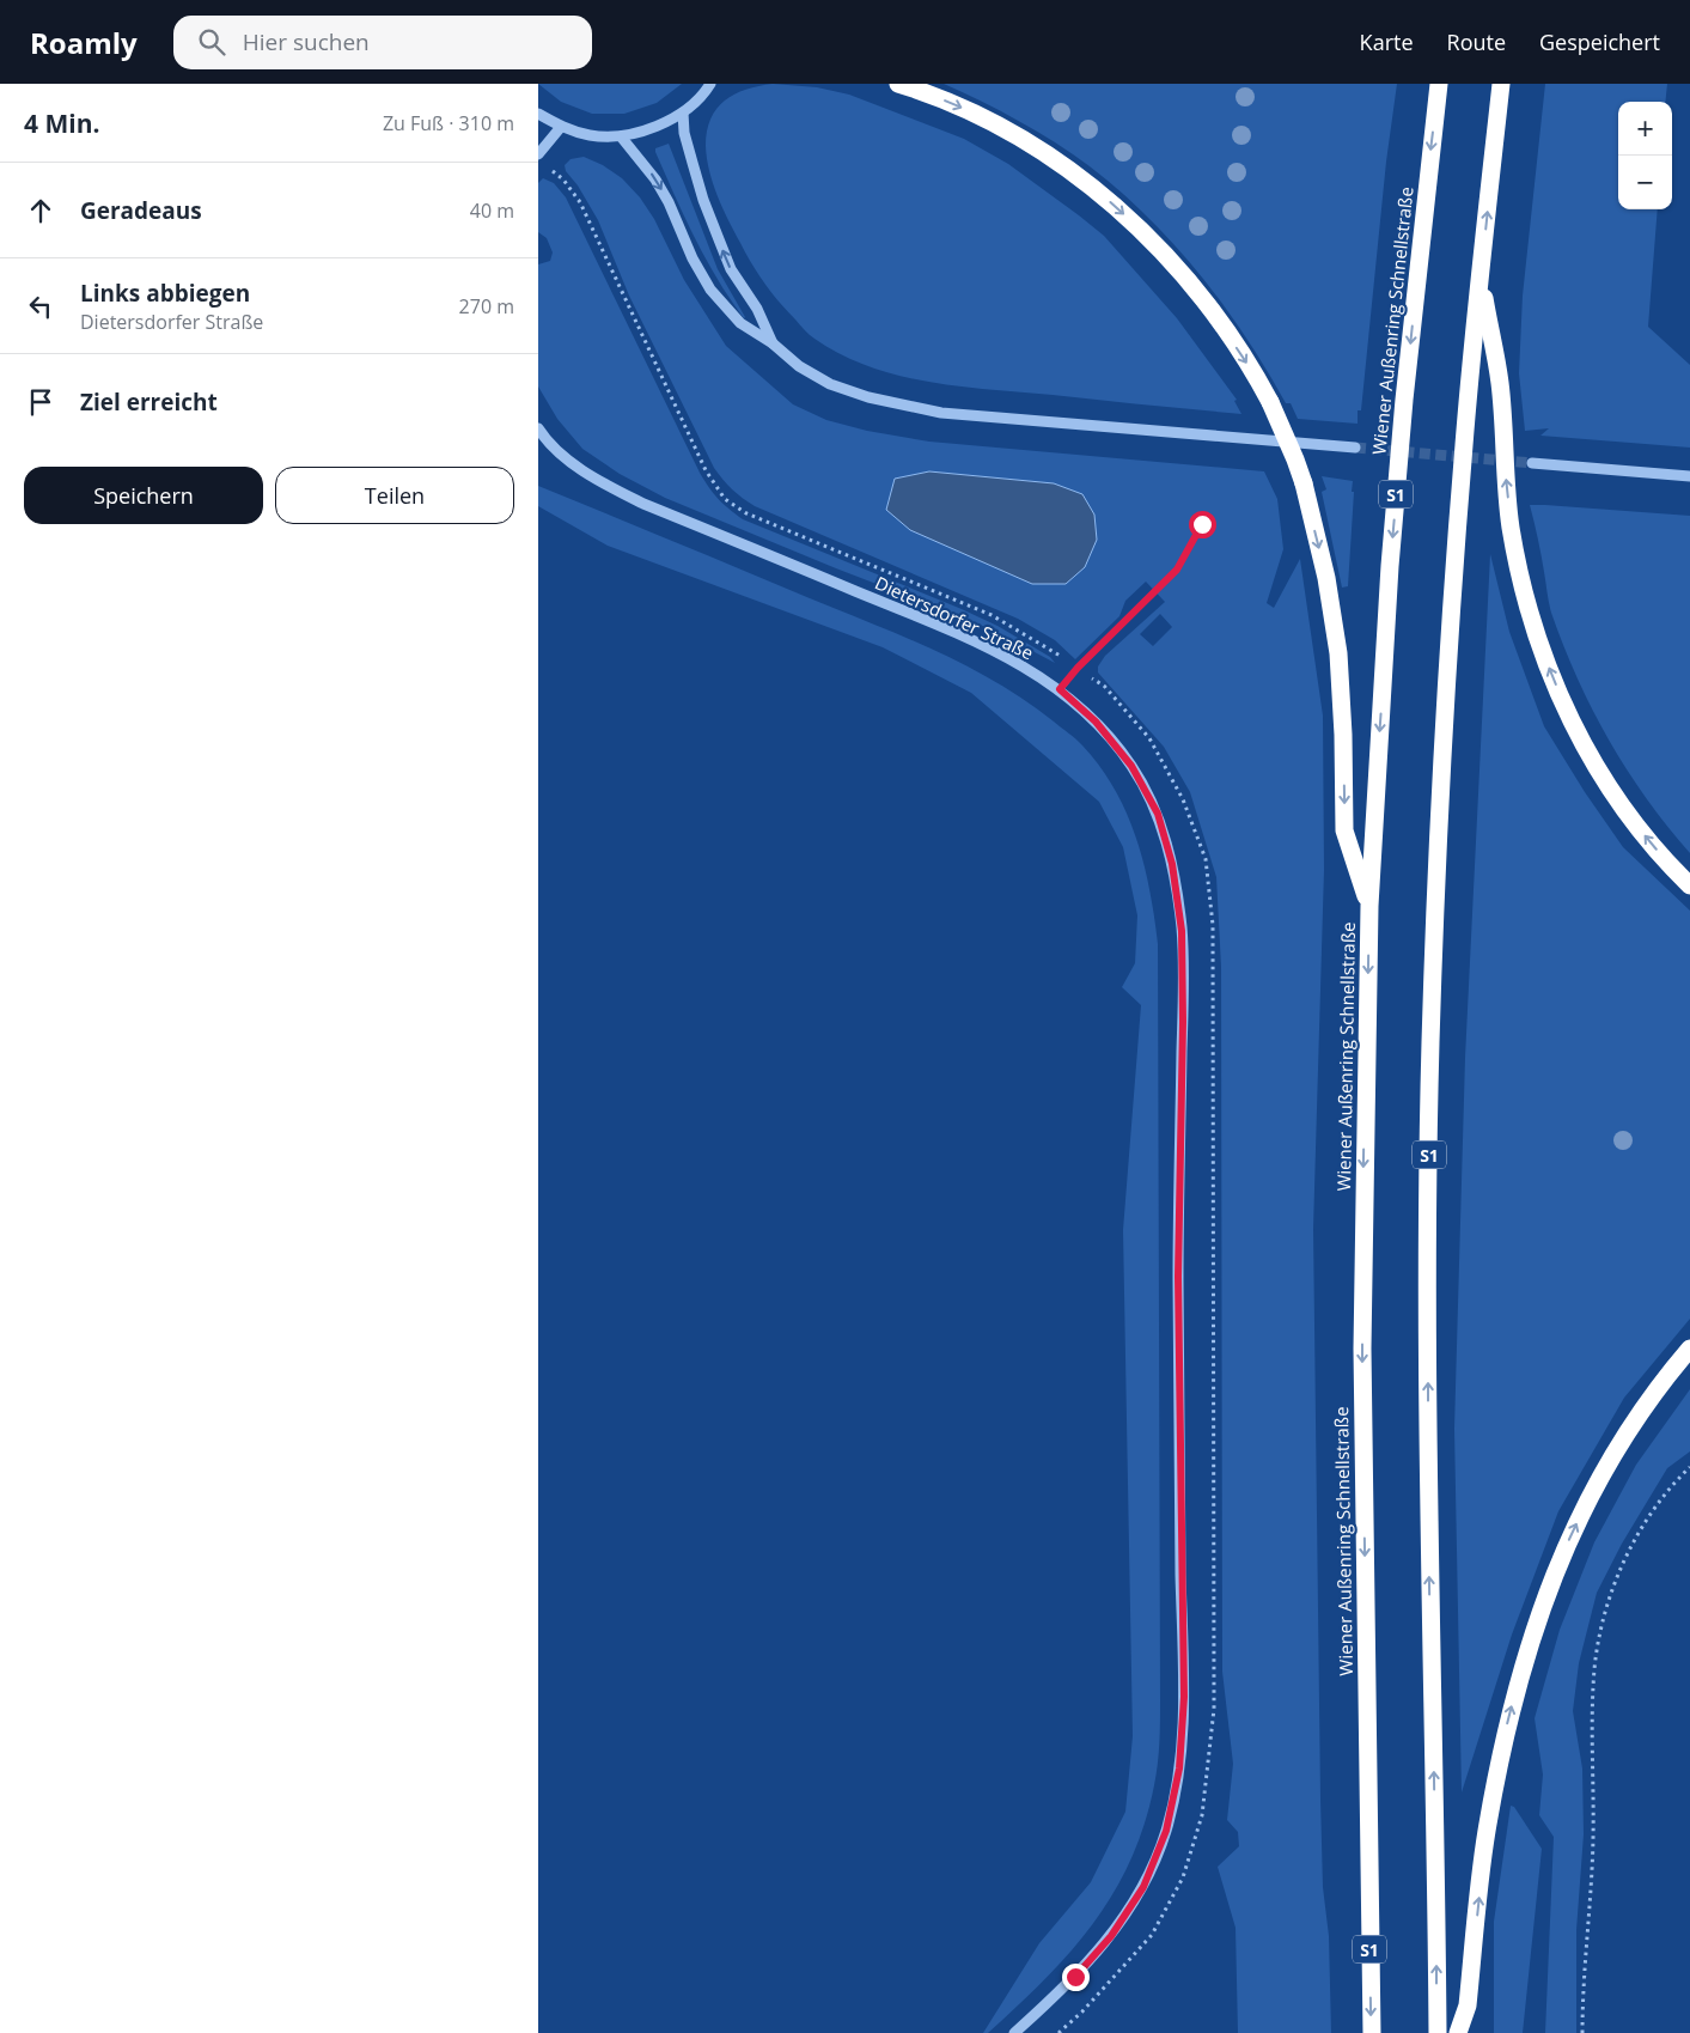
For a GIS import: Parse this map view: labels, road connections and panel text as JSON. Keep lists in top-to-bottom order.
{
  "streets": {
    "highway": ["Wiener Außenring Schnellstraße", "S1"],
    "street": ["Dietersdorfer Straße"]
  },
  "page": {
    "header": "Roamly",
    "search": "Hier suchen",
    "nav": ["Karte", "Route", "Gespeichert"],
    "heading": ["4 Min.", "Zu Fuß · 310 m"],
    "map_buttons": ["+", "−"],
    "list": [
      ["Geradeaus", "40 m"],
      ["Links abbiegen", "Dietersdorfer Straße", "270 m"],
      "Ziel erreicht"
    ],
    "buttons": ["Speichern", "Teilen"]
  }
}
